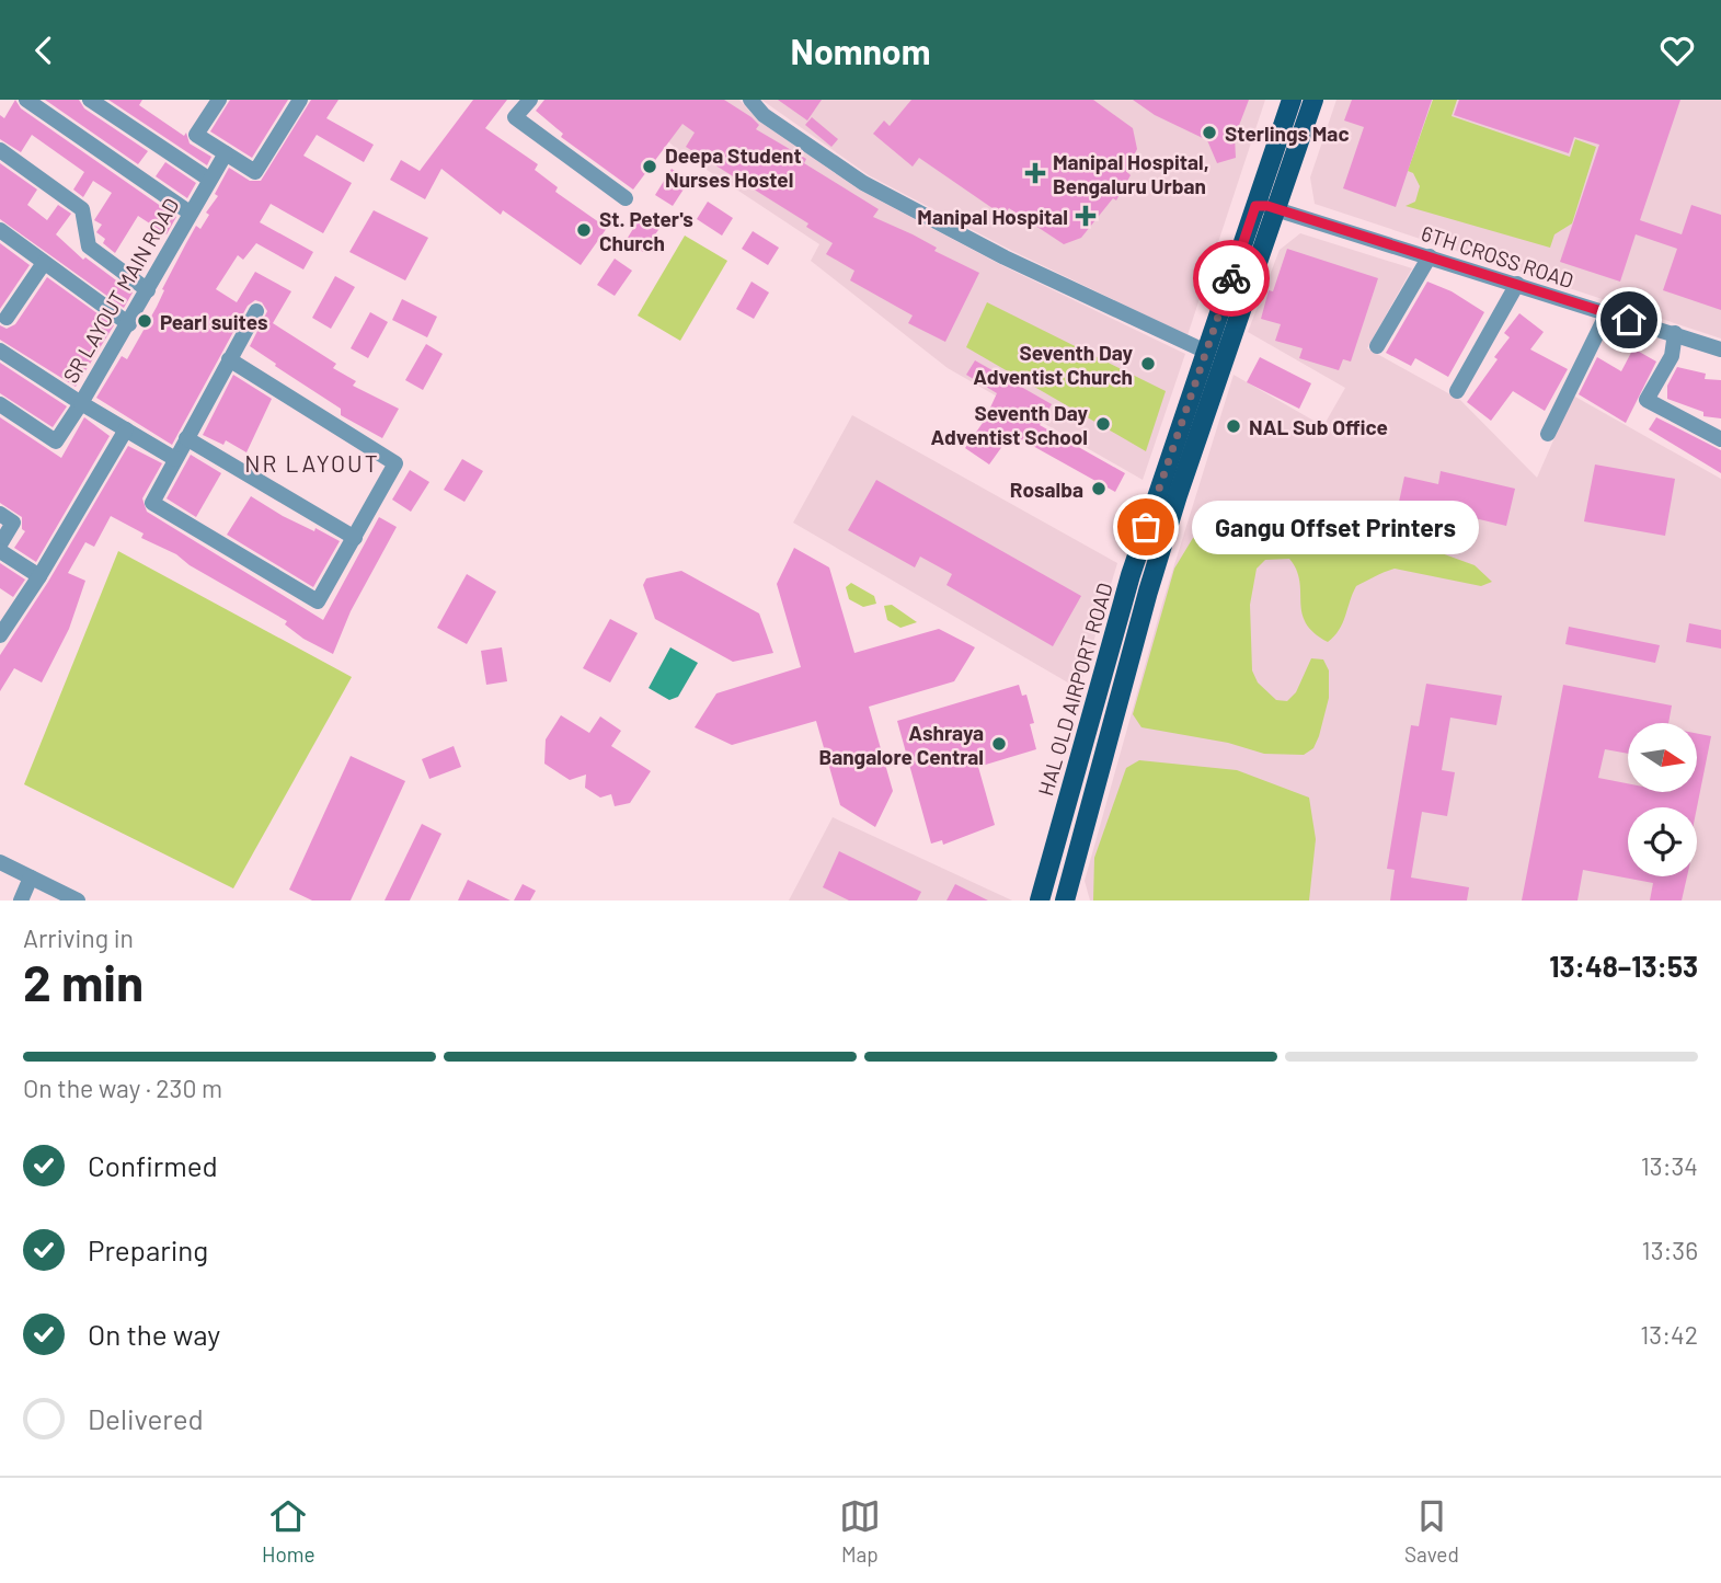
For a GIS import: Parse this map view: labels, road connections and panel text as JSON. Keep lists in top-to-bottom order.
{
  "streets": {
    "main road": ["HAL OLD AIRPORT ROAD"],
    "street": ["6TH CROSS ROAD", "SR LAYOUT MAIN ROAD"]
  },
  "crossings": [
    ["6TH CROSS ROAD", "HAL OLD AIRPORT ROAD"]
  ],
  "districts": ["NR LAYOUT"],
  "places": {
    "other": [
      "Sterlings Mac",
      "Deepa Student Nurses Hostel",
      "St. Peter's Church",
      "Pearl suites",
      "Seventh Day Adventist Church",
      "Seventh Day Adventist School",
      "NAL Sub Office",
      "Rosalba",
      "Gangu Offset Printers",
      "Ashraya Bangalore Central"
    ],
    "health": ["Manipal Hospital, Bengaluru Urban", "Manipal Hospital"]
  },
  "north": "right",
  "page": {
    "header": "Nomnom",
    "bubble": "Gangu Offset Printers",
    "heading": ["2 min", "Arriving in", "13:48–13:53"],
    "bar": "On the way · 230 m",
    "list": [
      ["Confirmed", "13:34"],
      ["Preparing", "13:36"],
      ["On the way", "13:42"],
      "Delivered"
    ],
    "tabs": ["Home", "Map", "Saved"]
  }
}
